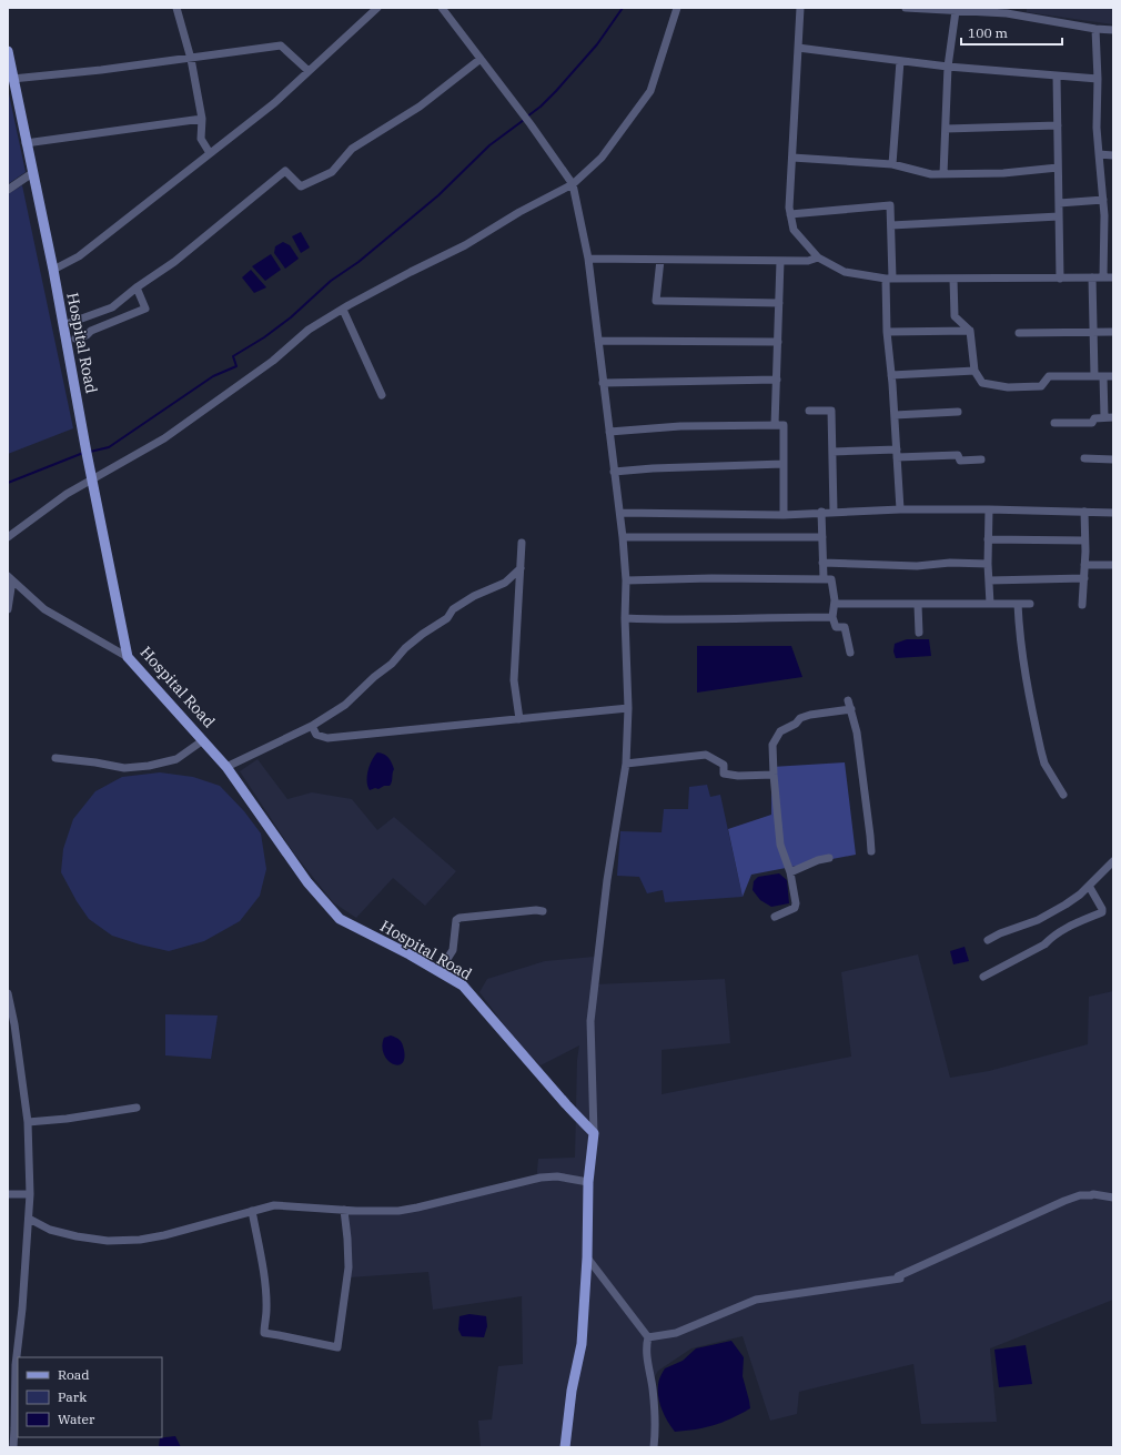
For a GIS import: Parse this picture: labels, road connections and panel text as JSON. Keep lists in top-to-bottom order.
{
  "streets": {
    "main road": ["Hospital Road"]
  },
  "legend": ["Road", "Park", "Water"],
  "scale_bar": "100 m"
}
